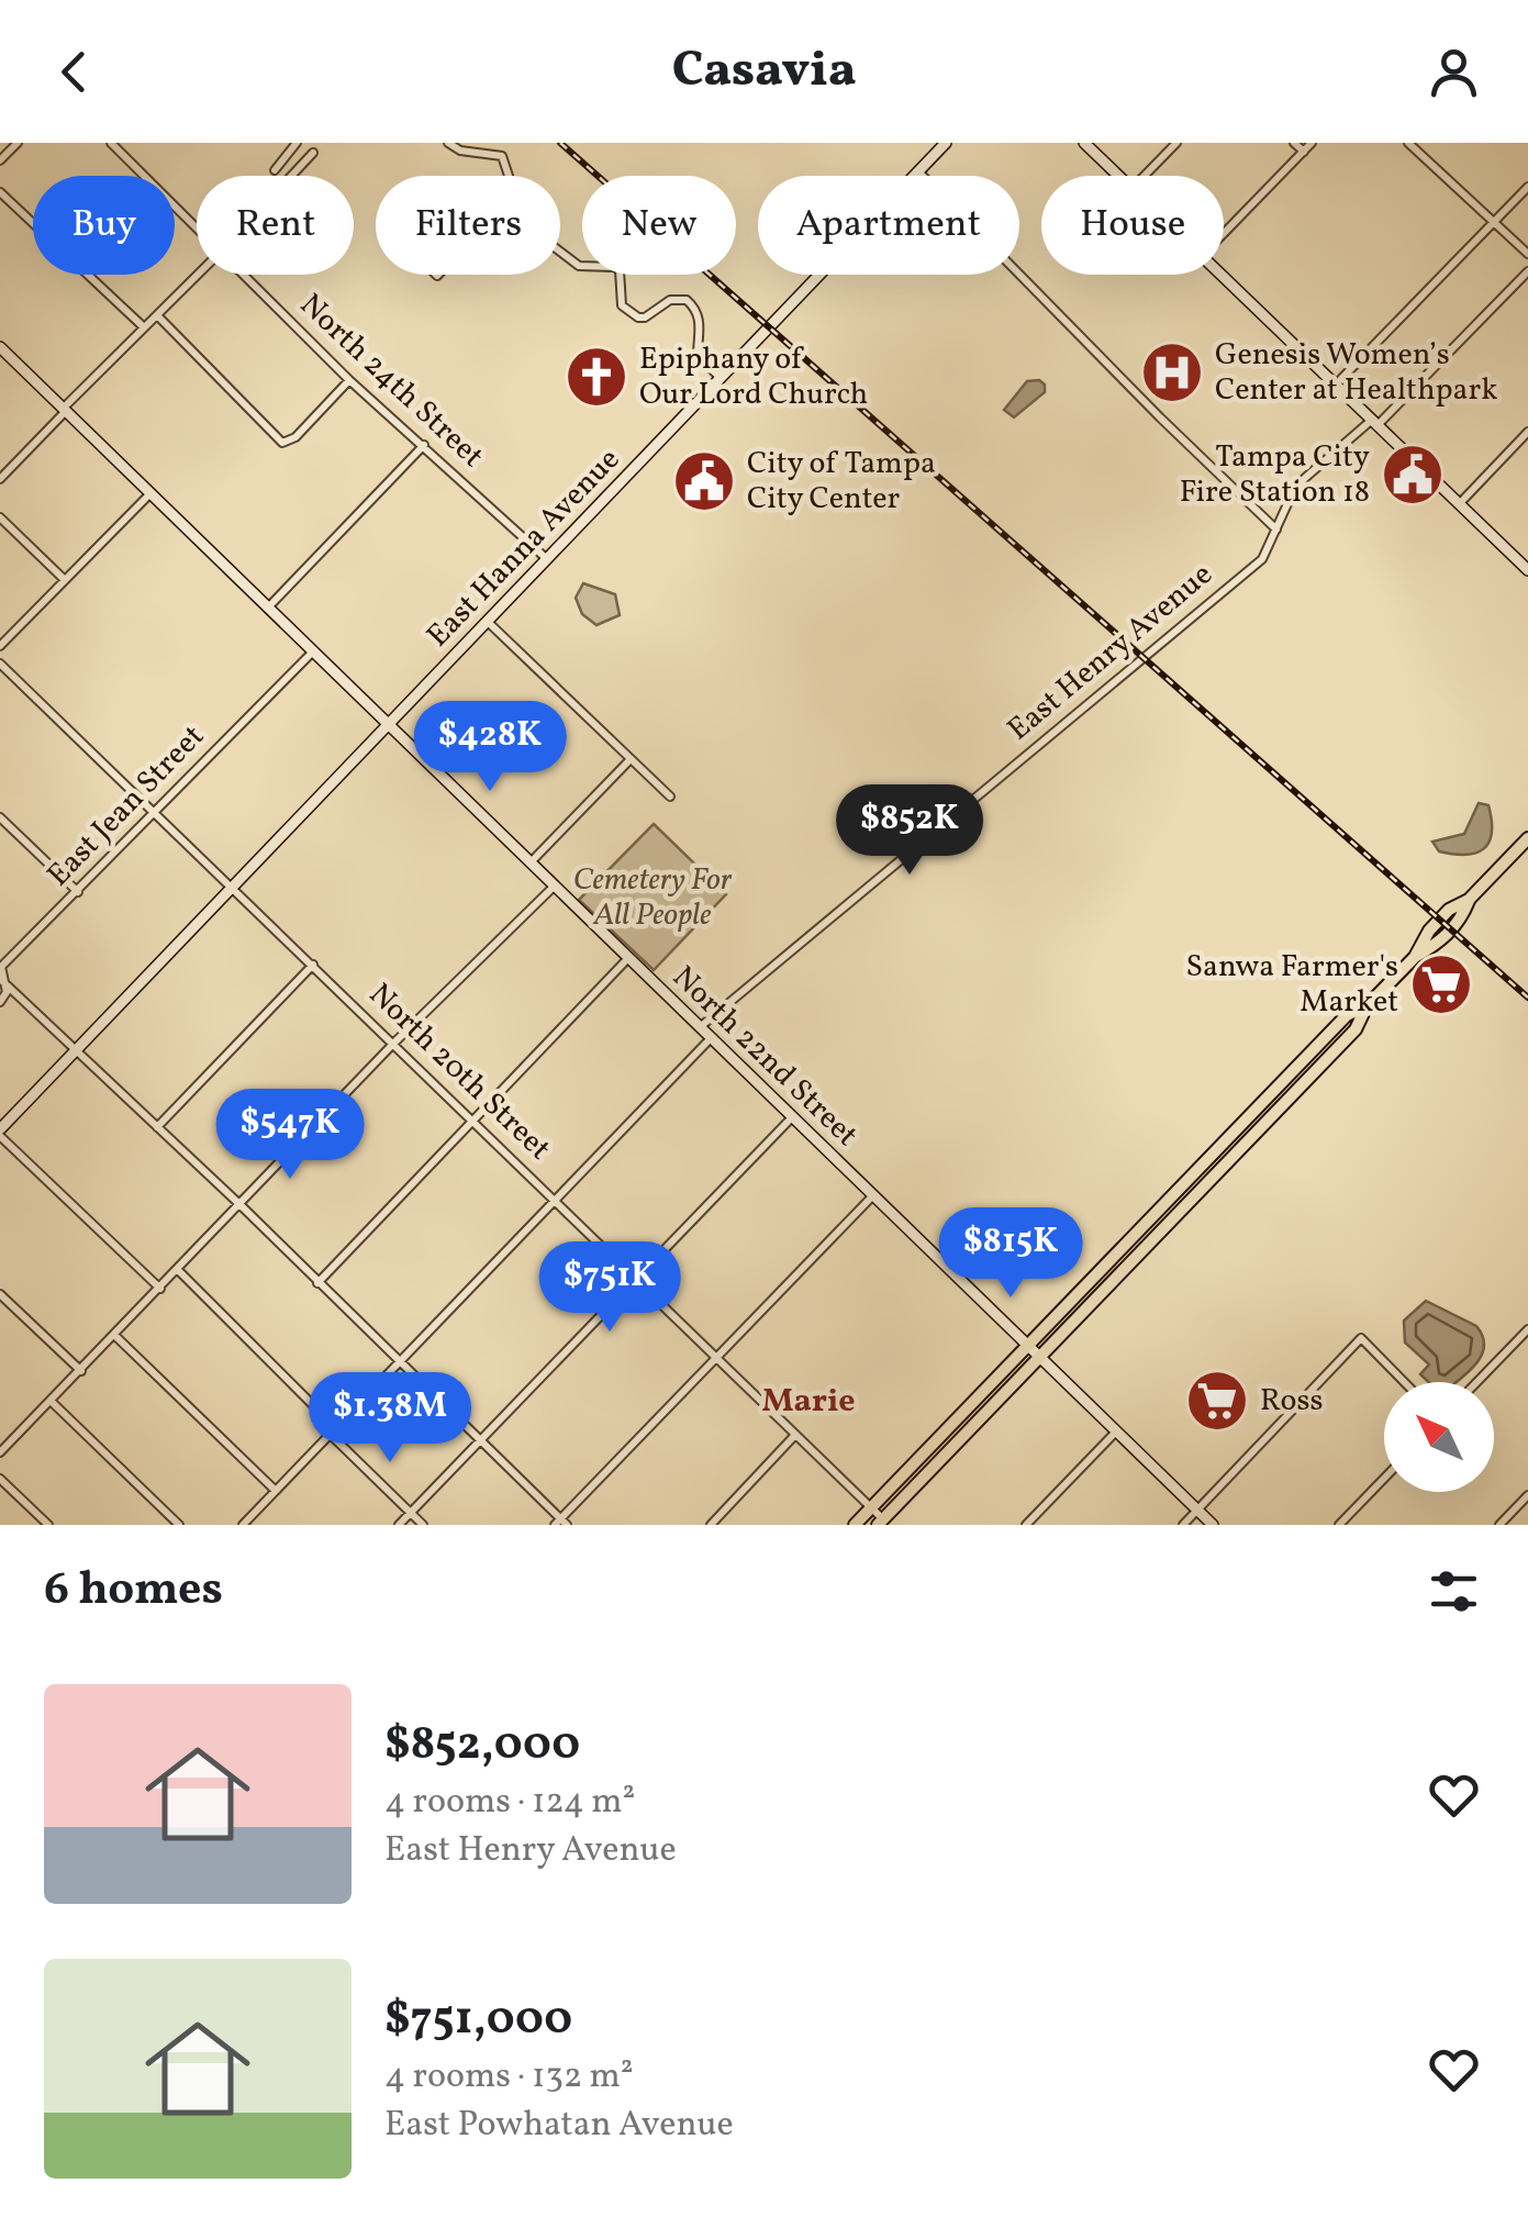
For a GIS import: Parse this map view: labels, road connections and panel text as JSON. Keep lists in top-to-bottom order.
{
  "streets": {
    "street": [
      "North 24th Street",
      "East Hanna Avenue",
      "East Henry Avenue",
      "East Jean Street",
      "North 22nd Street",
      "North 20th Street"
    ]
  },
  "crossings": [
    ["North 24th Street", "East Hanna Avenue"],
    ["East Hanna Avenue", "North 22nd Street"],
    ["East Hanna Avenue", "North 20th Street"],
    ["East Henry Avenue", "North 22nd Street"],
    ["East Jean Street", "North 22nd Street"],
    ["East Jean Street", "North 20th Street"]
  ],
  "districts": ["Marie"],
  "parks": ["Cemetery For All People"],
  "places": {
    "hospital": ["Genesis Women’s Center at Healthpark"],
    "church": ["Epiphany of Our Lord Church"],
    "public building": ["Tampa City Fire Station 18", "City of Tampa City Center"],
    "supermarket": ["Sanwa Farmer's Market", "Ross"]
  },
  "north": "top left",
  "page": {
    "header": "Casavia",
    "chip": [
      "Buy",
      "Rent",
      "Filters",
      "New",
      "Apartment",
      "House"
    ],
    "price": [
      "$428K",
      "$852K",
      "$547K",
      "$815K",
      "$751K",
      "$1.38M"
    ],
    "heading": "6 homes",
    "list": [
      {
        "name": "$852,000",
        "note": "4 rooms · 124 m² · East Henry Avenue"
      },
      {
        "name": "$751,000",
        "note": "4 rooms · 132 m² · East Powhatan Avenue"
      }
    ]
  }
}
